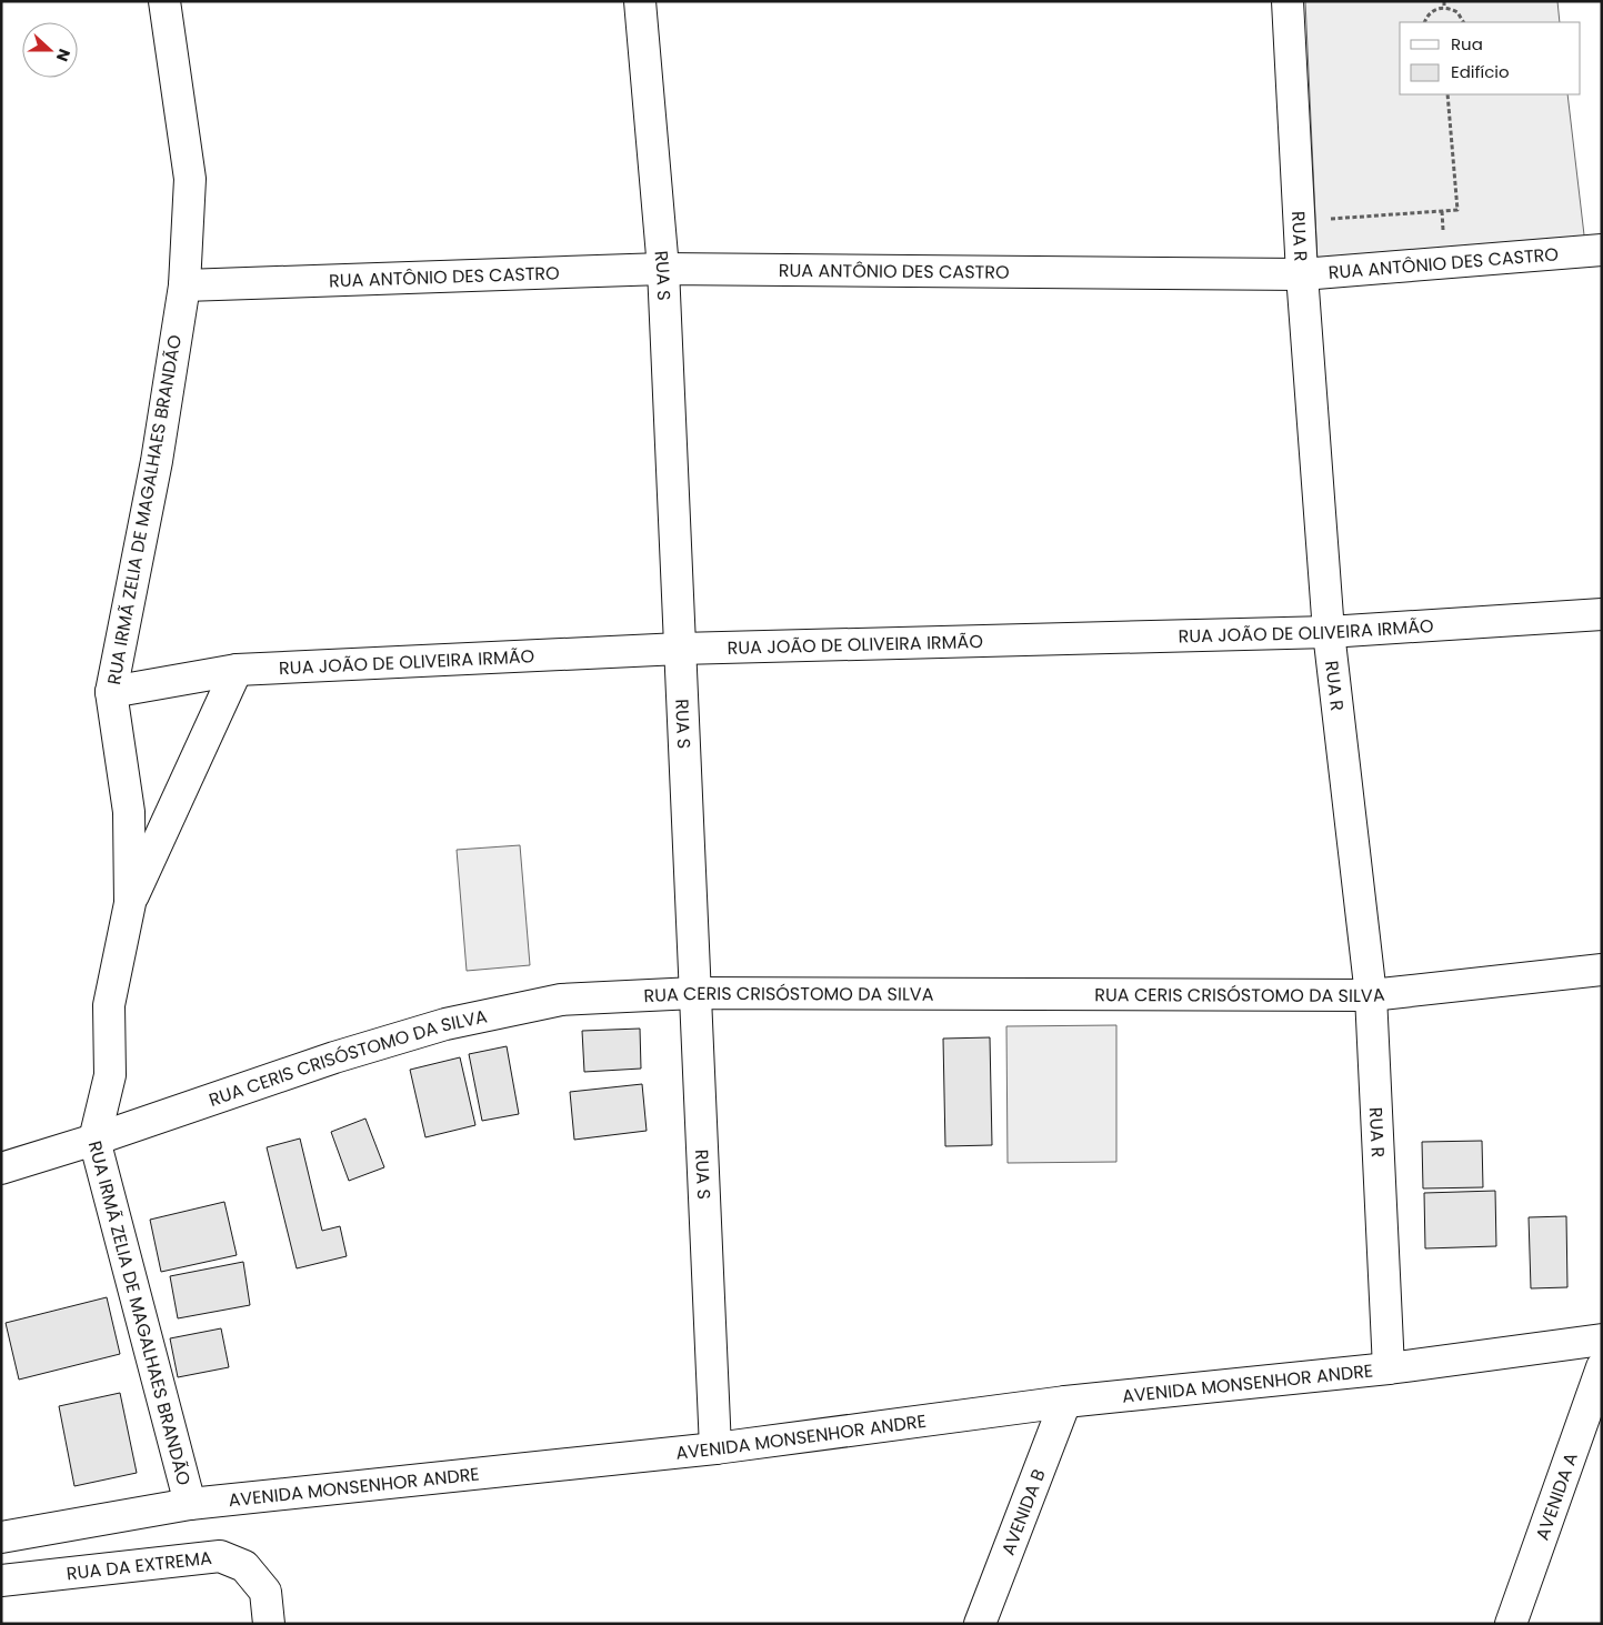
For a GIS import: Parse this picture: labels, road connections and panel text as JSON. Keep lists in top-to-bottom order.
{
  "streets": {
    "street": [
      "RUA R",
      "RUA ANTÔNIO DES CASTRO",
      "RUA S",
      "RUA IRMÃ ZELIA DE MAGALHAES BRANDÃO",
      "RUA JOÃO DE OLIVEIRA IRMÃO",
      "RUA CERIS CRISÓSTOMO DA SILVA",
      "AVENIDA MONSENHOR ANDRE",
      "AVENIDA A",
      "AVENIDA B",
      "RUA DA EXTREMA"
    ]
  },
  "crossings": [
    ["RUA R", "RUA ANTÔNIO DES CASTRO"],
    ["RUA R", "RUA JOÃO DE OLIVEIRA IRMÃO"],
    ["RUA R", "RUA CERIS CRISÓSTOMO DA SILVA"],
    ["RUA R", "AVENIDA MONSENHOR ANDRE"],
    ["RUA ANTÔNIO DES CASTRO", "RUA S"],
    ["RUA ANTÔNIO DES CASTRO", "RUA IRMÃ ZELIA DE MAGALHAES BRANDÃO"],
    ["RUA S", "RUA JOÃO DE OLIVEIRA IRMÃO"],
    ["RUA S", "RUA CERIS CRISÓSTOMO DA SILVA"],
    ["RUA S", "AVENIDA MONSENHOR ANDRE"],
    ["RUA IRMÃ ZELIA DE MAGALHAES BRANDÃO", "RUA JOÃO DE OLIVEIRA IRMÃO"],
    ["RUA IRMÃ ZELIA DE MAGALHAES BRANDÃO", "RUA CERIS CRISÓSTOMO DA SILVA"],
    ["RUA IRMÃ ZELIA DE MAGALHAES BRANDÃO", "AVENIDA MONSENHOR ANDRE"],
    ["AVENIDA MONSENHOR ANDRE", "AVENIDA B"]
  ],
  "legend": ["Rua", "Edifício"],
  "north": "right"
}
